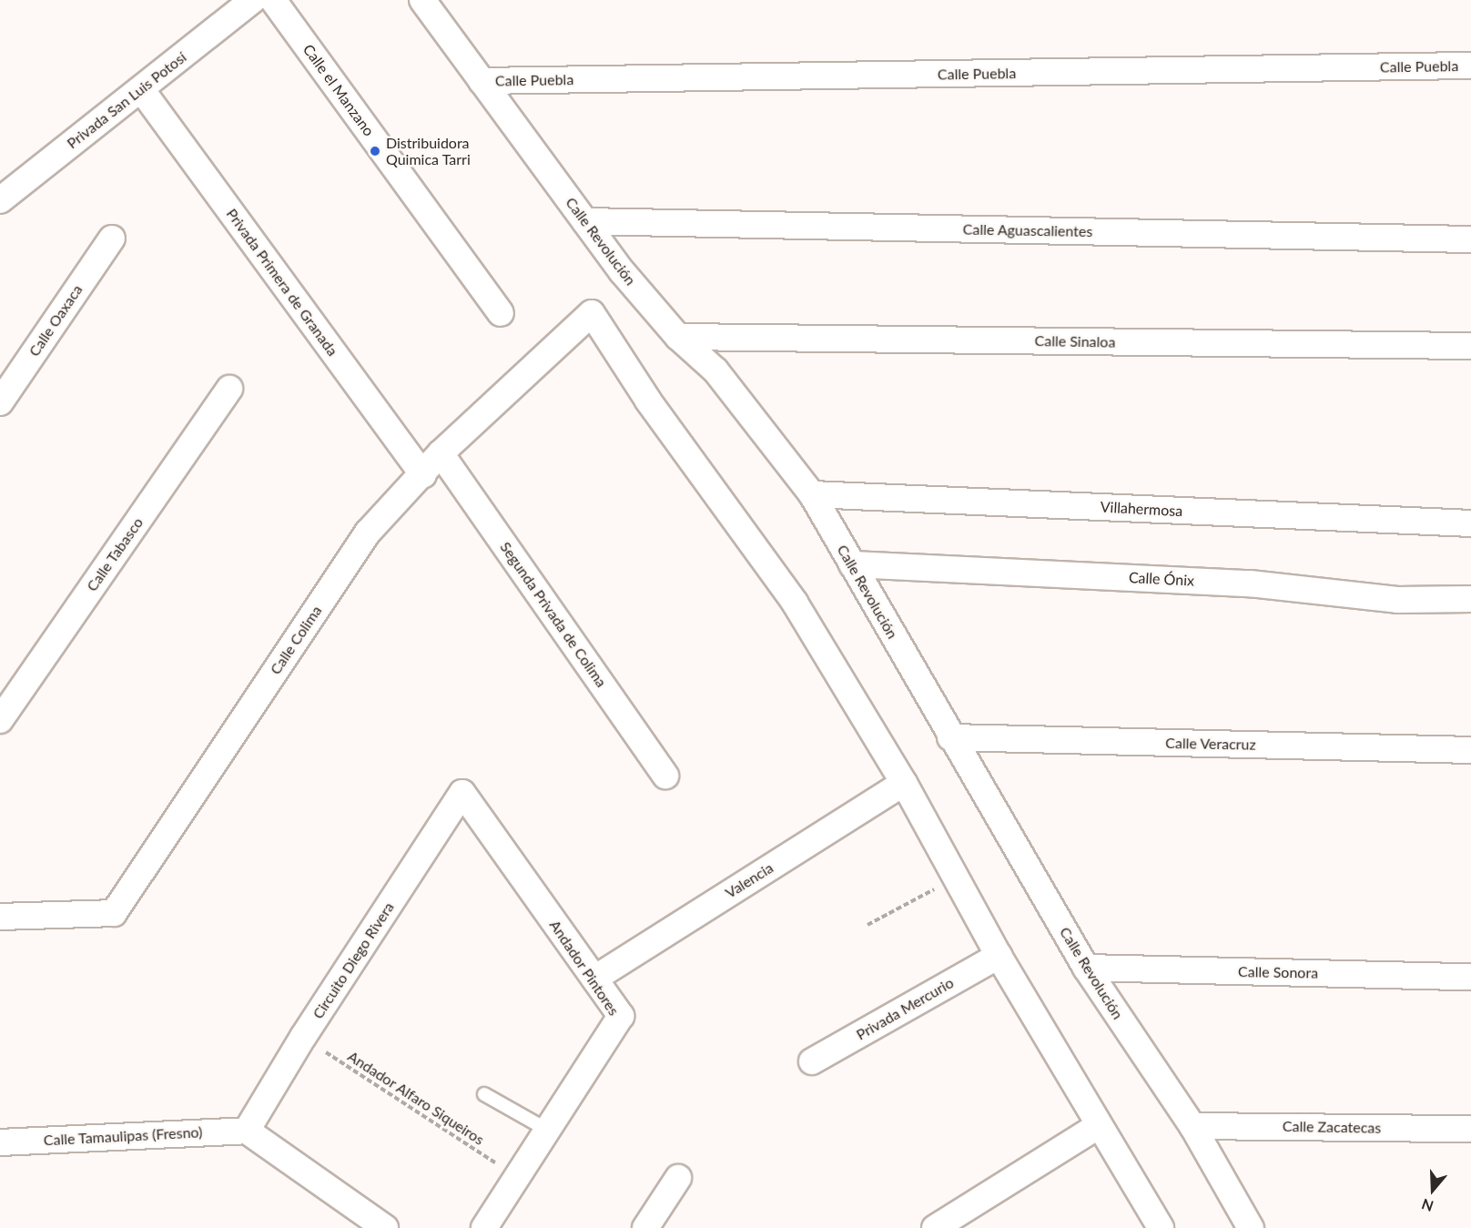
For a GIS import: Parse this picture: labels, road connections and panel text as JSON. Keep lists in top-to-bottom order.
{
  "streets": {
    "street": [
      "Calle Puebla",
      "Calle el Manzano",
      "Privada San Luis Potosí",
      "Calle Aguascalientes",
      "Calle Revolución",
      "Privada Primera de Granada",
      "Calle Oaxaca",
      "Calle Sinaloa",
      "Villahermosa",
      "Calle Tabasco",
      "Calle Ónix",
      "Segunda Privada de Colima",
      "Calle Colima",
      "Calle Veracruz",
      "Valencia",
      "Circuito Diego Rivera",
      "Andador Pintores",
      "Calle Sonora",
      "Privada Mercurio",
      "Calle Zacatecas",
      "Calle Tamaulipas (Fresno)"
    ],
    "path": ["Andador Alfaro Siqueiros"]
  },
  "crossings": [
    ["Calle Puebla", "Calle Revolución"],
    ["Privada San Luis Potosí", "Privada Primera de Granada"],
    ["Calle Aguascalientes", "Calle Revolución"],
    ["Calle Revolución", "Calle Sinaloa"],
    ["Calle Revolución", "Villahermosa"],
    ["Calle Revolución", "Calle Ónix"],
    ["Calle Revolución", "Calle Veracruz"],
    ["Calle Revolución", "Calle Sonora"],
    ["Calle Revolución", "Calle Zacatecas"],
    ["Privada Primera de Granada", "Calle Colima"],
    ["Segunda Privada de Colima", "Calle Colima"],
    ["Calle Colima", "Valencia"],
    ["Valencia", "Andador Pintores"],
    ["Circuito Diego Rivera", "Andador Pintores"],
    ["Circuito Diego Rivera", "Andador Alfaro Siqueiros"],
    ["Circuito Diego Rivera", "Calle Tamaulipas (Fresno)"],
    ["Andador Pintores", "Andador Alfaro Siqueiros"]
  ],
  "places": ["Distribuidora Quimica Tarri"],
  "north": "bottom"
}
